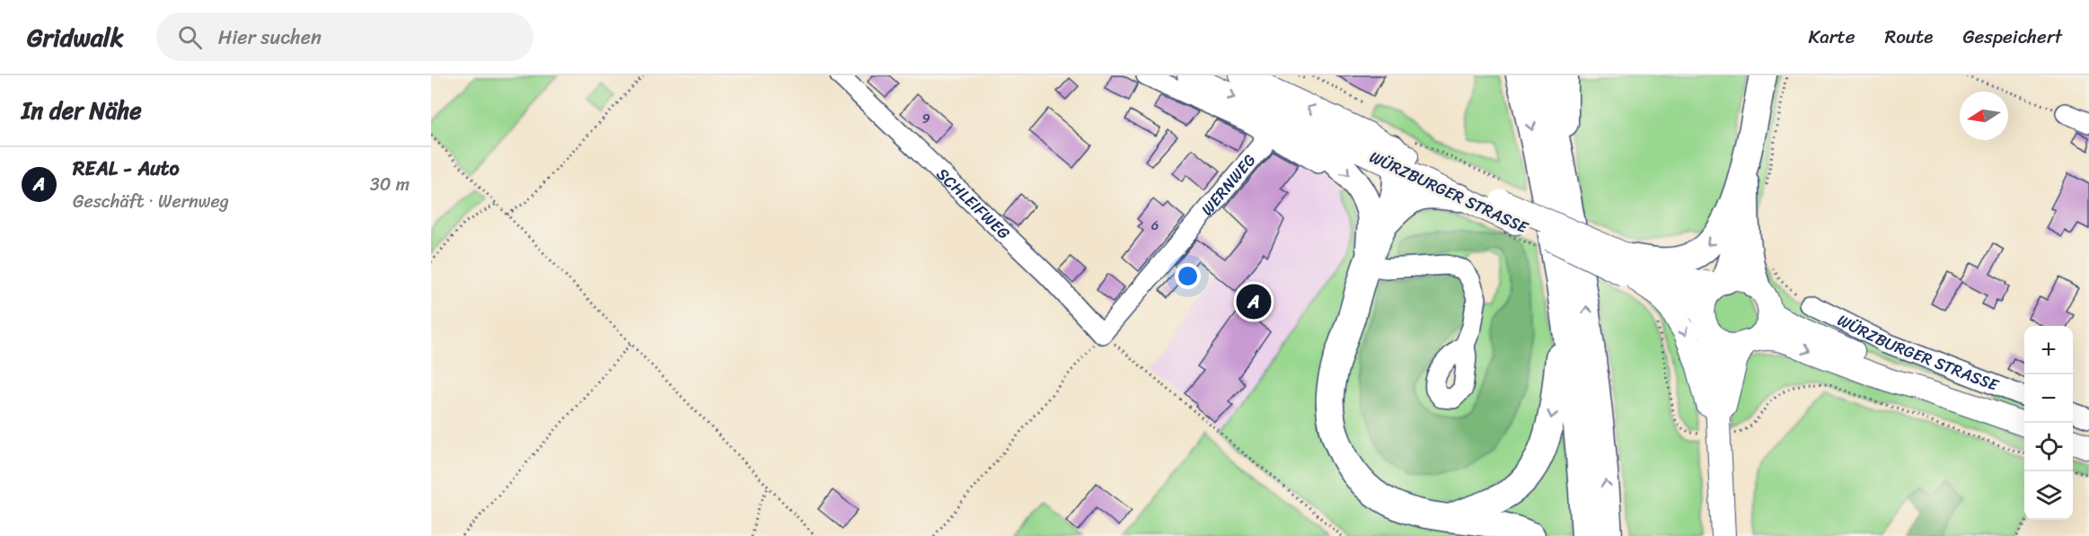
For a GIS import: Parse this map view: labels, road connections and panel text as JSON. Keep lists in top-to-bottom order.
{
  "streets": {
    "main road": ["WÜRZBURGER STRASSE"],
    "street": ["WERNWEG", "SCHLEIFWEG"]
  },
  "crossings": [
    ["WERNWEG", "WÜRZBURGER STRASSE"],
    ["WERNWEG", "SCHLEIFWEG"]
  ],
  "house_numbers": ["9", "6"],
  "north": "left",
  "page": {
    "header": "Gridwalk",
    "search": "Hier suchen",
    "nav": ["Karte", "Route", "Gespeichert"],
    "heading": "In der Nähe",
    "list": [
      {
        "mark": "A",
        "name": "REAL - Auto",
        "note": "Geschäft · Wernweg",
        "value": "30 m"
      }
    ],
    "pins": "A",
    "map_buttons": ["+", "−"]
  }
}
